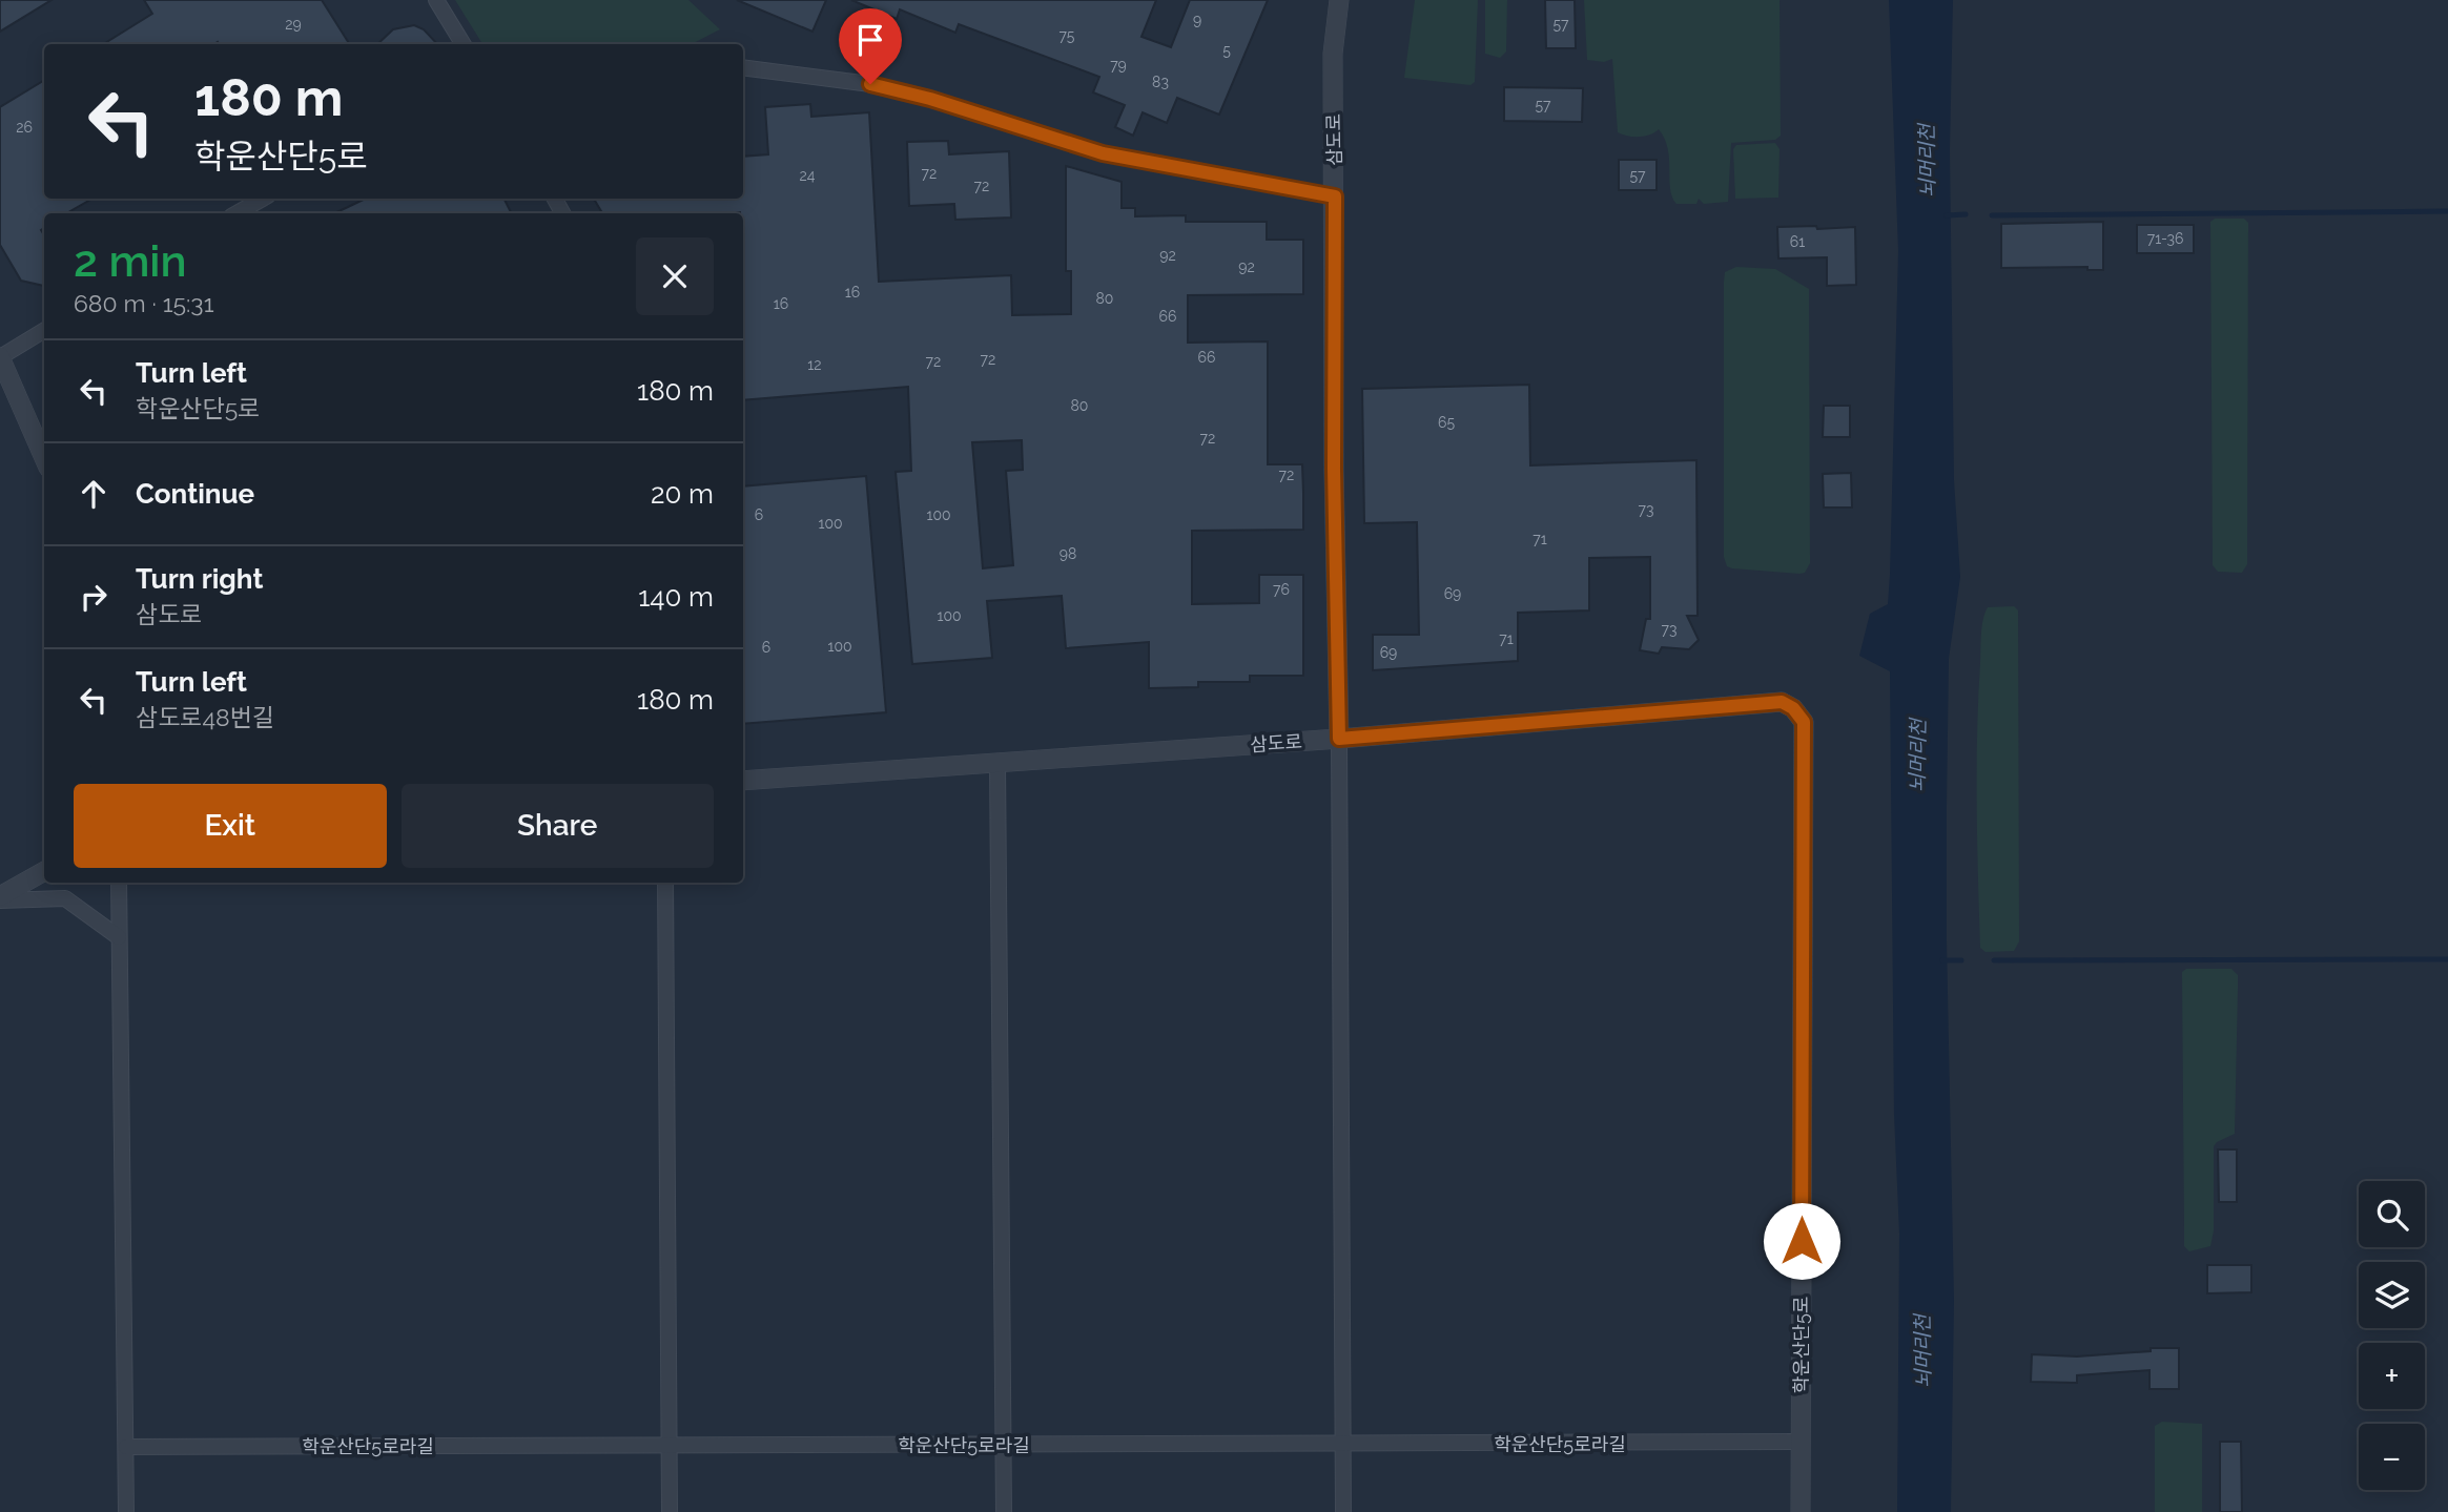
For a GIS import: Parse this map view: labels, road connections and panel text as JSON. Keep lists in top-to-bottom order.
{
  "streets": {
    "street": ["삼도로", "학운산단5로", "학운산단5로라길"]
  },
  "crossings": [
    ["삼도로", "학운산단5로"],
    ["학운산단5로", "학운산단5로라길"]
  ],
  "water": ["뇌머리천"],
  "house_numbers": [
    "9",
    "29",
    "57",
    "75",
    "5",
    "79",
    "83",
    "57",
    "26",
    "72",
    "24",
    "57",
    "72",
    "71-36",
    "61",
    "92",
    "92",
    "16",
    "80",
    "16",
    "66",
    "66",
    "72",
    "72",
    "12",
    "80",
    "65",
    "72",
    "72",
    "73",
    "6",
    "100",
    "100",
    "71",
    "98",
    "76",
    "69",
    "100",
    "73",
    "71",
    "100",
    "6",
    "69"
  ],
  "page": {
    "turn": ["180 m", "학운산단5로"],
    "heading": ["2 min", "680 m · 15:31"],
    "list": [
      {
        "name": "Turn left",
        "note": "학운산단5로",
        "value": "180 m"
      },
      {
        "name": "Continue",
        "value": "20 m"
      },
      {
        "name": "Turn right",
        "note": "삼도로",
        "value": "140 m"
      },
      {
        "name": "Turn left",
        "note": "삼도로48번길",
        "value": "180 m"
      }
    ],
    "buttons": ["Exit", "Share"],
    "map_buttons": ["+", "−"]
  }
}
